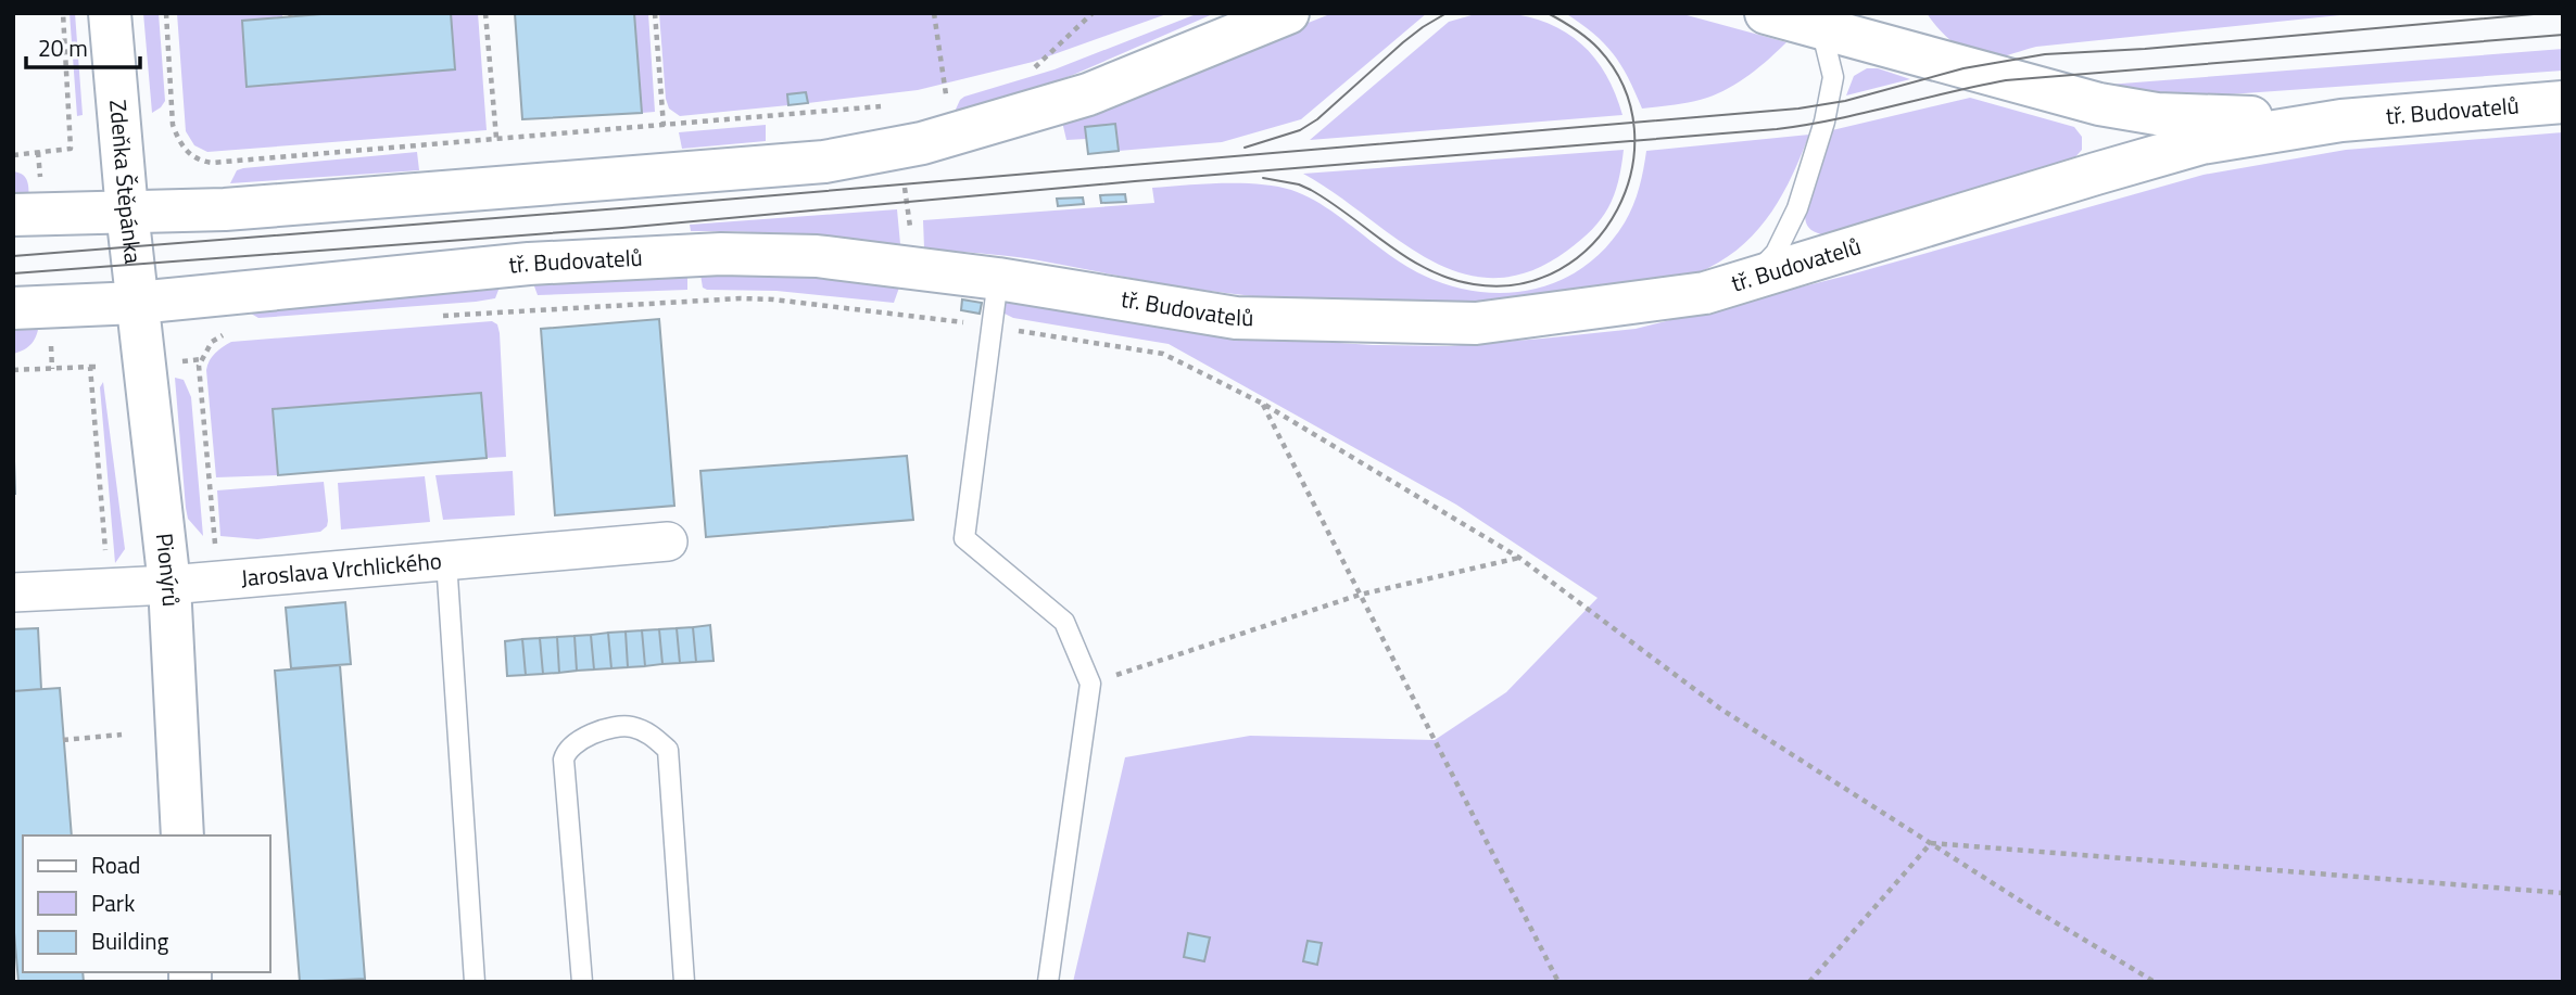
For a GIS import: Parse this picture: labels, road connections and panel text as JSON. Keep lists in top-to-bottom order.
{
  "streets": {
    "street": [
      "tř. Budovatelů",
      "Zdeňka Štěpánka",
      "Pionýrů",
      "Jaroslava Vrchlického"
    ]
  },
  "crossings": [
    ["tř. Budovatelů", "Zdeňka Štěpánka"],
    ["tř. Budovatelů", "Pionýrů"],
    ["Zdeňka Štěpánka", "Pionýrů"],
    ["Pionýrů", "Jaroslava Vrchlického"]
  ],
  "legend": ["Road", "Park", "Building"],
  "scale_bar": "20 m"
}
